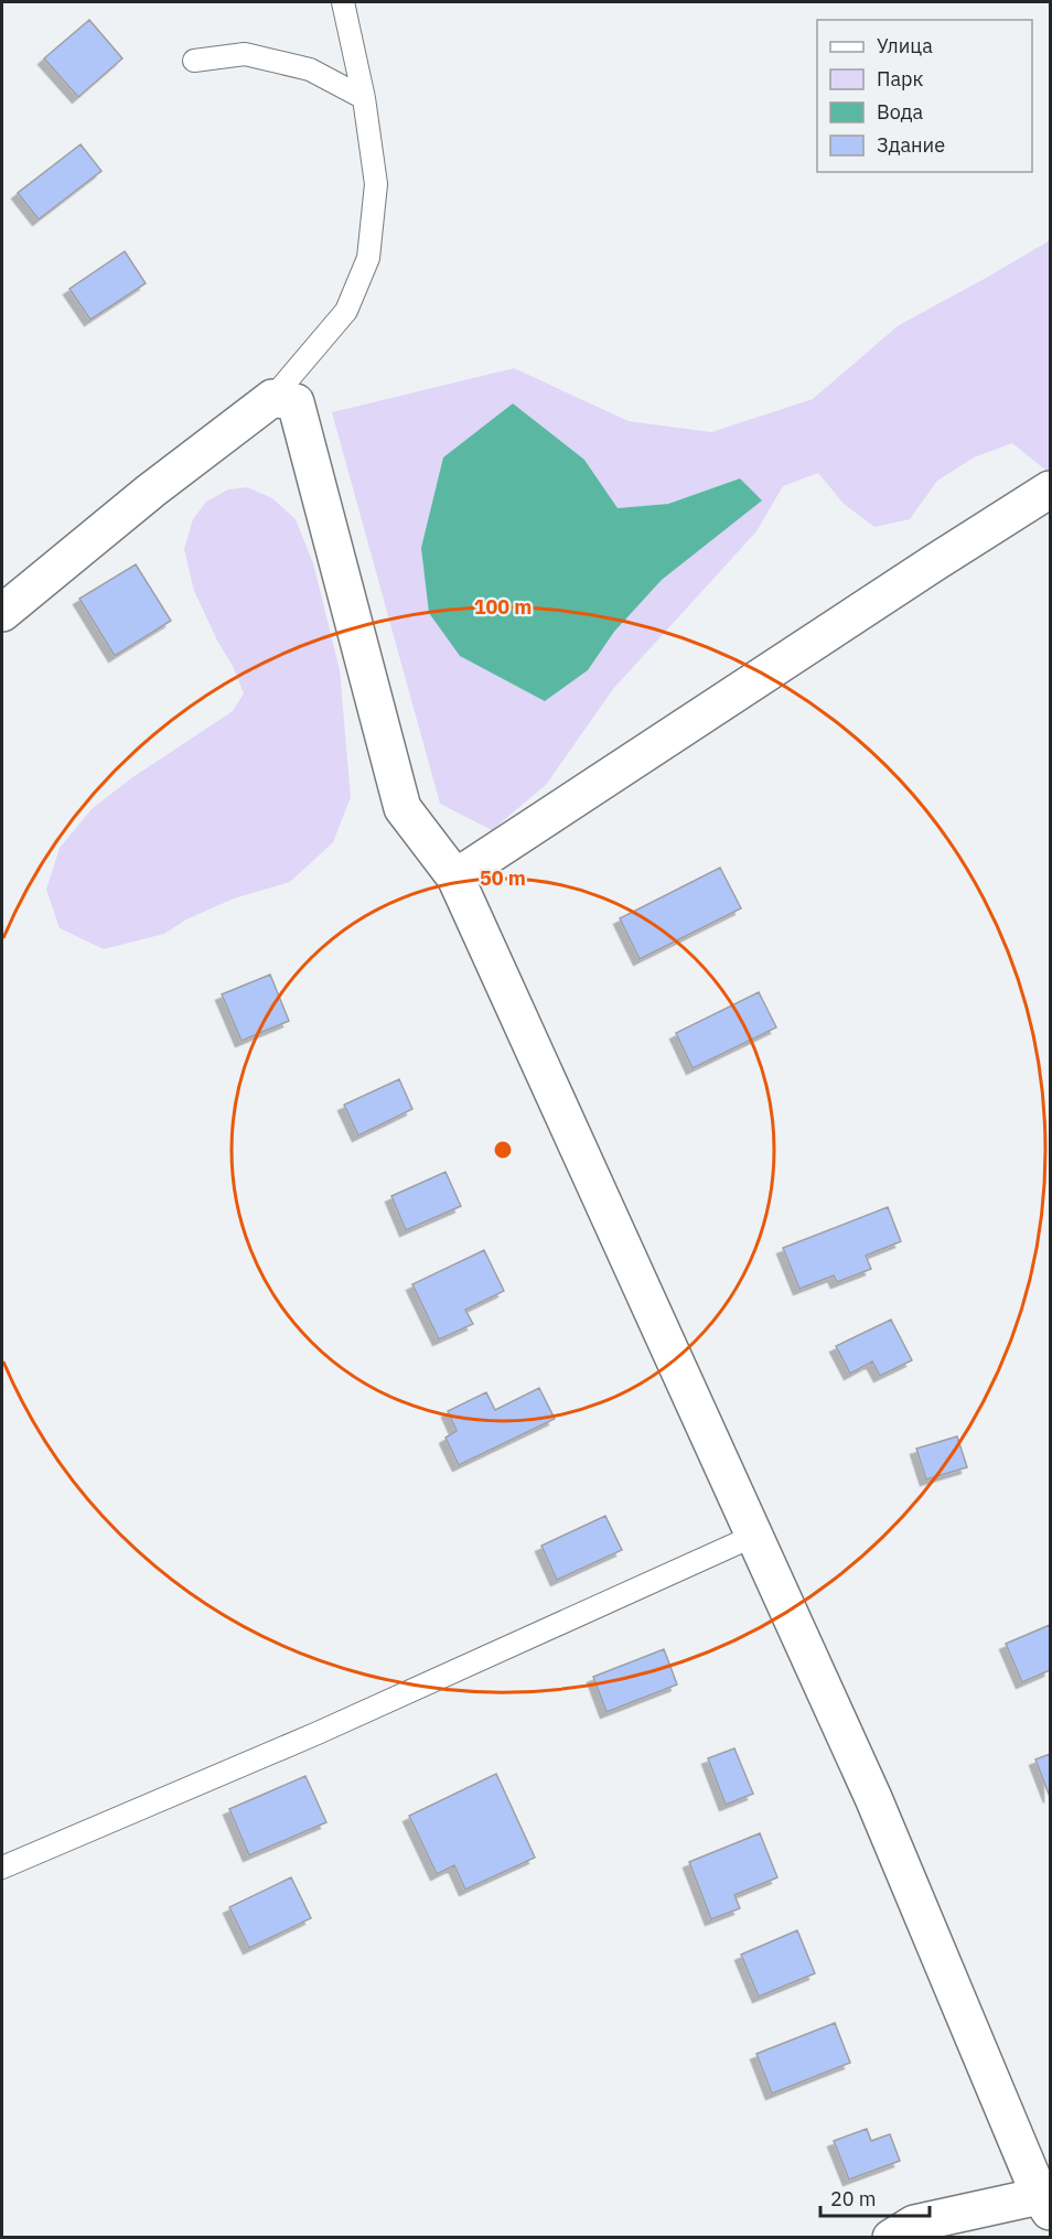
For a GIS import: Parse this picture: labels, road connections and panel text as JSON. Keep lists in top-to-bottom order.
{
  "legend": [
    "Улица",
    "Парк",
    "Вода",
    "Здание"
  ],
  "scale_bar": "20 m",
  "rings": ["100 m", "50 m"]
}
